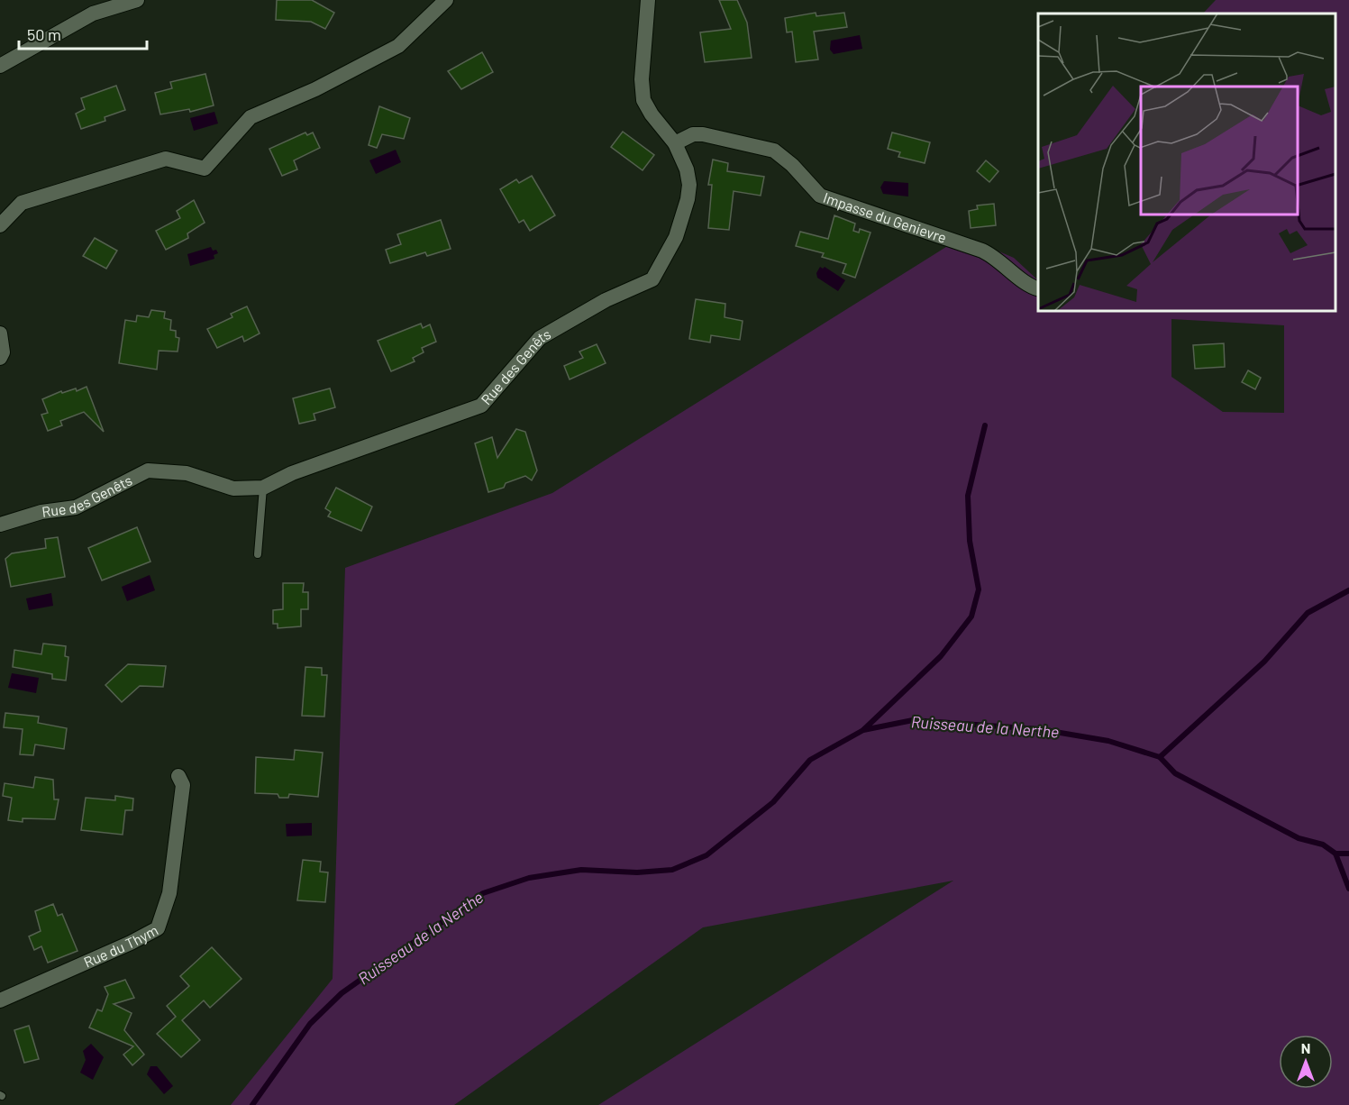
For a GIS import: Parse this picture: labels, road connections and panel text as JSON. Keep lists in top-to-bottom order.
{
  "streets": {
    "street": ["Impasse du Genievre", "Rue des Genêts", "Rue du Thym"]
  },
  "crossings": [
    ["Impasse du Genievre", "Rue des Genêts"]
  ],
  "water": ["Ruisseau de la Nerthe"],
  "scale_bar": "50 m",
  "north": "top"
}
